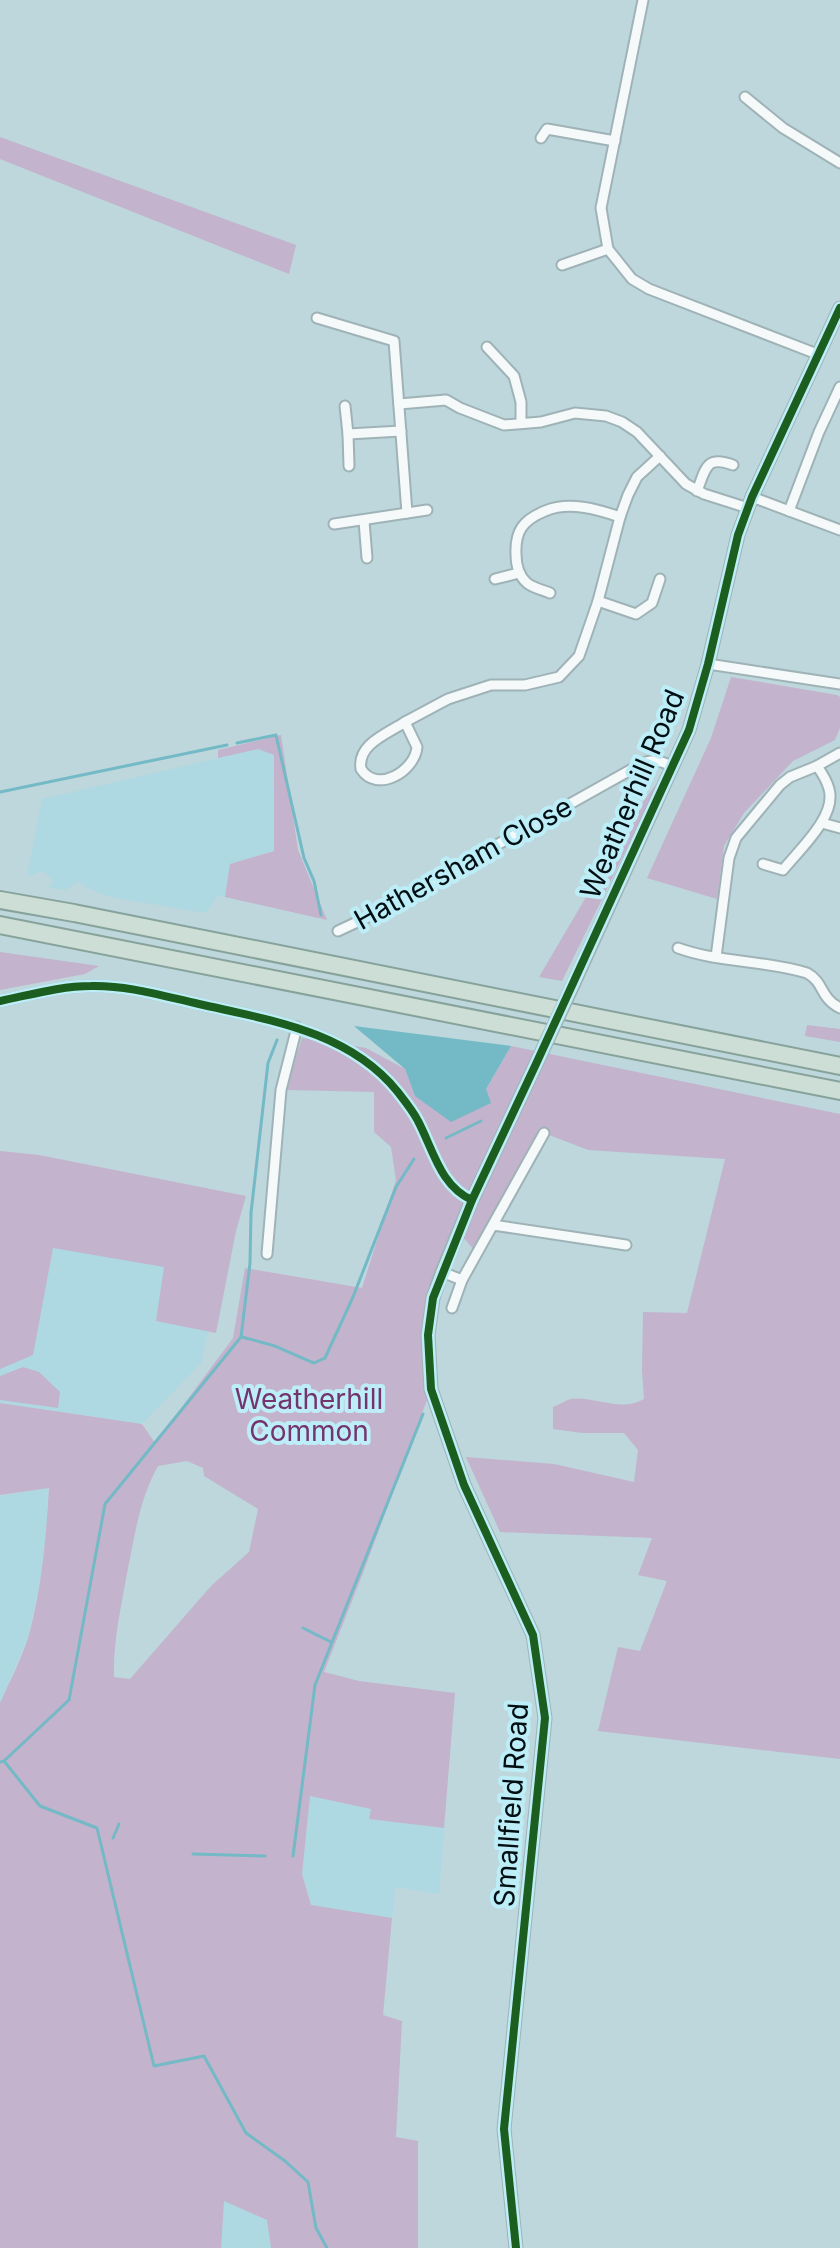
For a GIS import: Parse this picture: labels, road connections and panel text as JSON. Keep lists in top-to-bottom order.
{
  "streets": {
    "street": ["Weatherhill Road", "Hathersham Close", "Smallfield Road"]
  },
  "crossings": [
    ["Weatherhill Road", "Hathersham Close"],
    ["Weatherhill Road", "Smallfield Road"]
  ],
  "parks": ["Weatherhill Common"]
}
